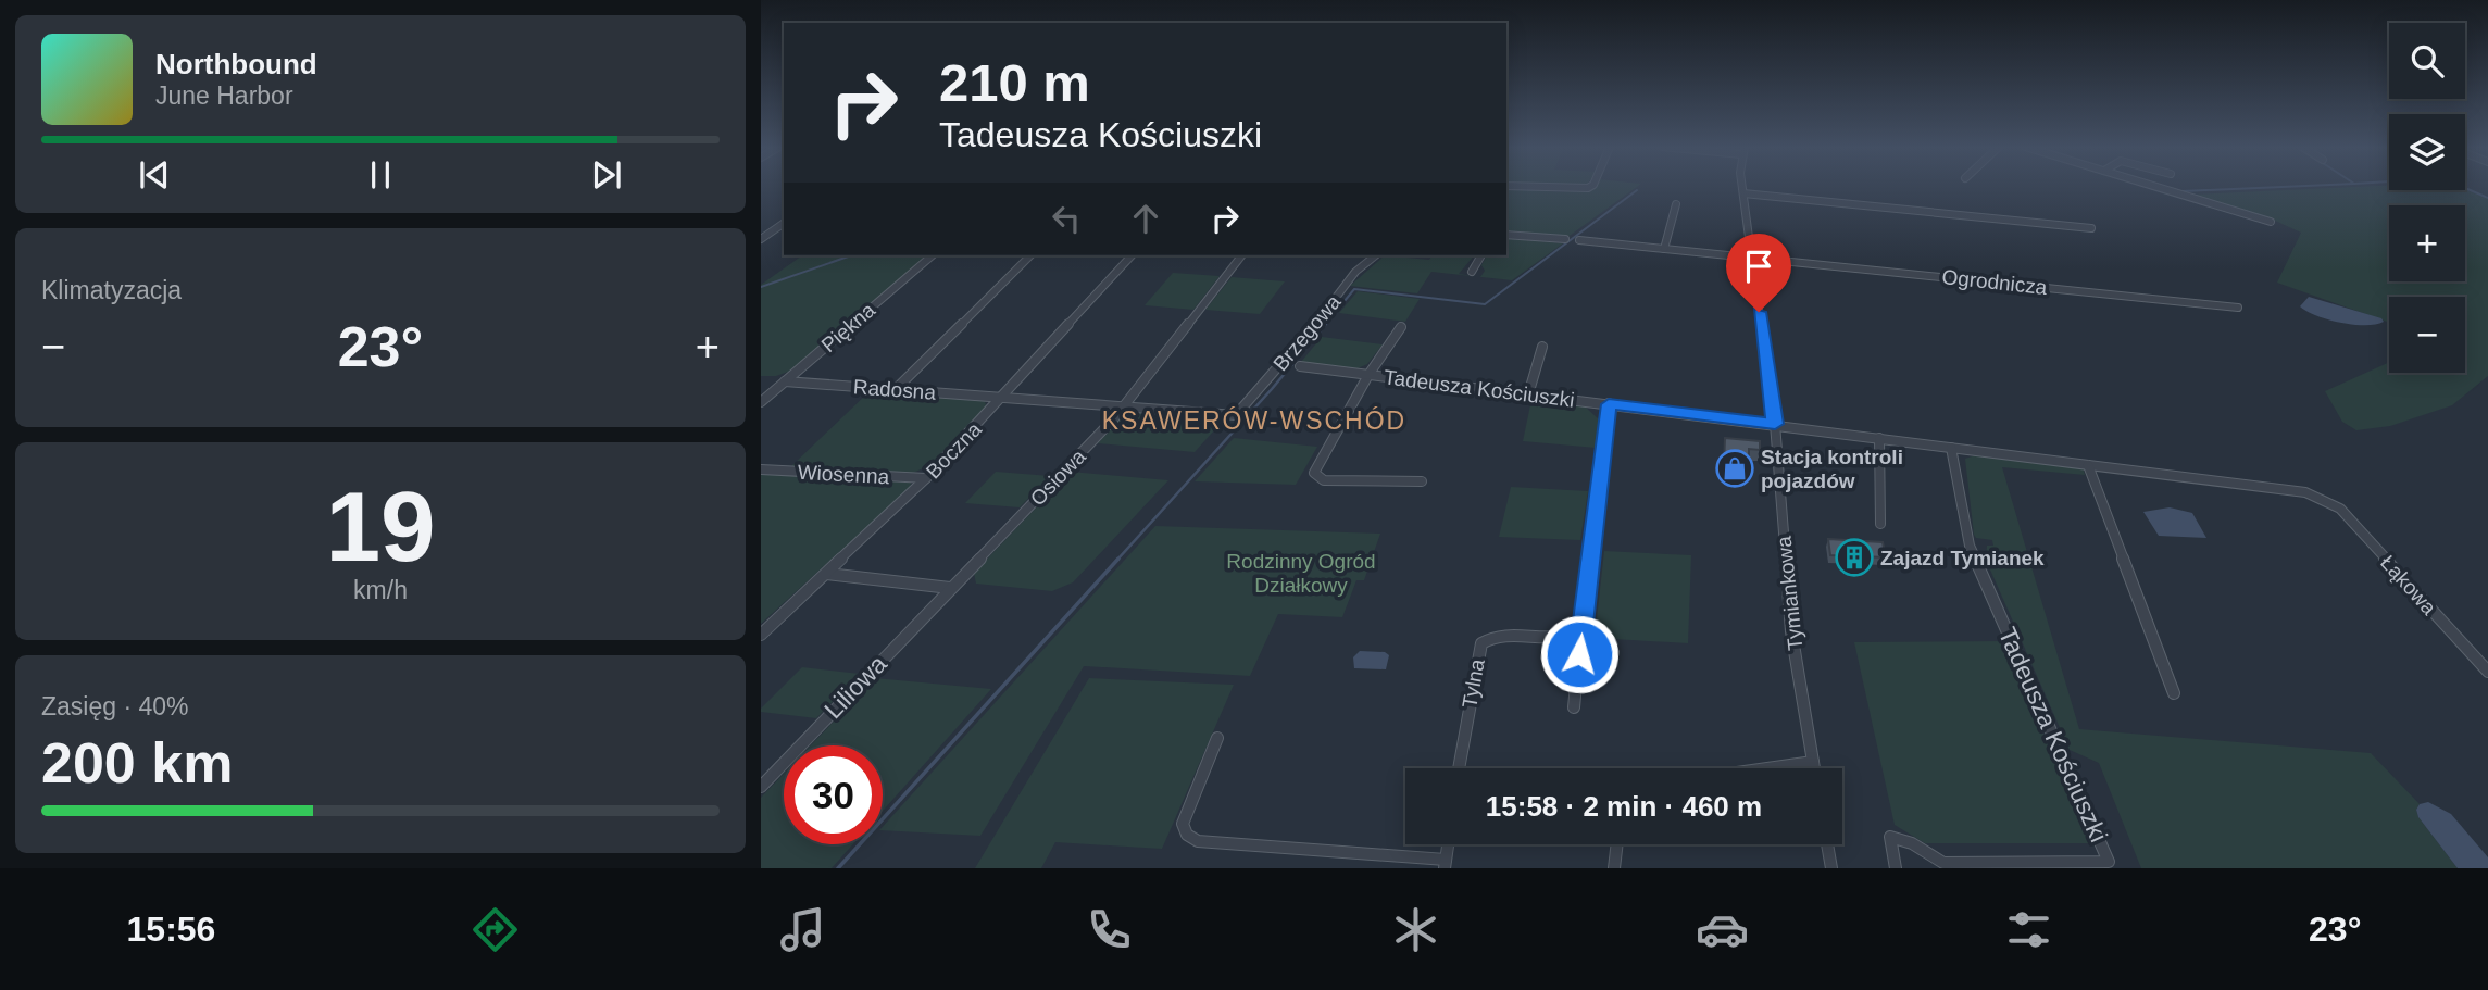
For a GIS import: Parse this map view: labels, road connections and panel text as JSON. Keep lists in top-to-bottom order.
{
  "streets": {
    "street": [
      "Ogrodnicza",
      "Piękna",
      "Brzegowa",
      "Tadeusza Kościuszki",
      "Radosna",
      "Boczna",
      "Wiosenna",
      "Osiowa",
      "Łąkowa",
      "Tymiankowa",
      "Tylna",
      "Liliowa"
    ]
  },
  "crossings": [
    ["Ogrodnicza", "Tymiankowa"],
    ["Piękna", "Radosna"],
    ["Brzegowa", "Radosna"],
    ["Tadeusza Kościuszki", "Łąkowa"],
    ["Tadeusza Kościuszki", "Tymiankowa"],
    ["Radosna", "Boczna"],
    ["Radosna", "Osiowa"],
    ["Boczna", "Wiosenna"],
    ["Osiowa", "Liliowa"]
  ],
  "districts": ["KSAWERÓW-WSCHÓD"],
  "parks": ["Rodzinny Ogród Działkowy"],
  "places": {
    "shop": ["Stacja kontroli pojazdów"],
    "building": ["Zajazd Tymianek"]
  },
  "page": {
    "map_buttons": ["+", "−"],
    "turn": ["210 m", "Tadeusza Kościuszki"],
    "song": ["Northbound", "June Harbor"],
    "tile": [
      "Klimatyzacja",
      ["19", "km/h"],
      ["Zasięg · 40%", "200 km"]
    ],
    "heat": ["−", "23°", "+"],
    "limit": "30",
    "trip": "15:58 · 2 min · 460 m",
    "tabs": ["15:56", "23°"]
  }
}
